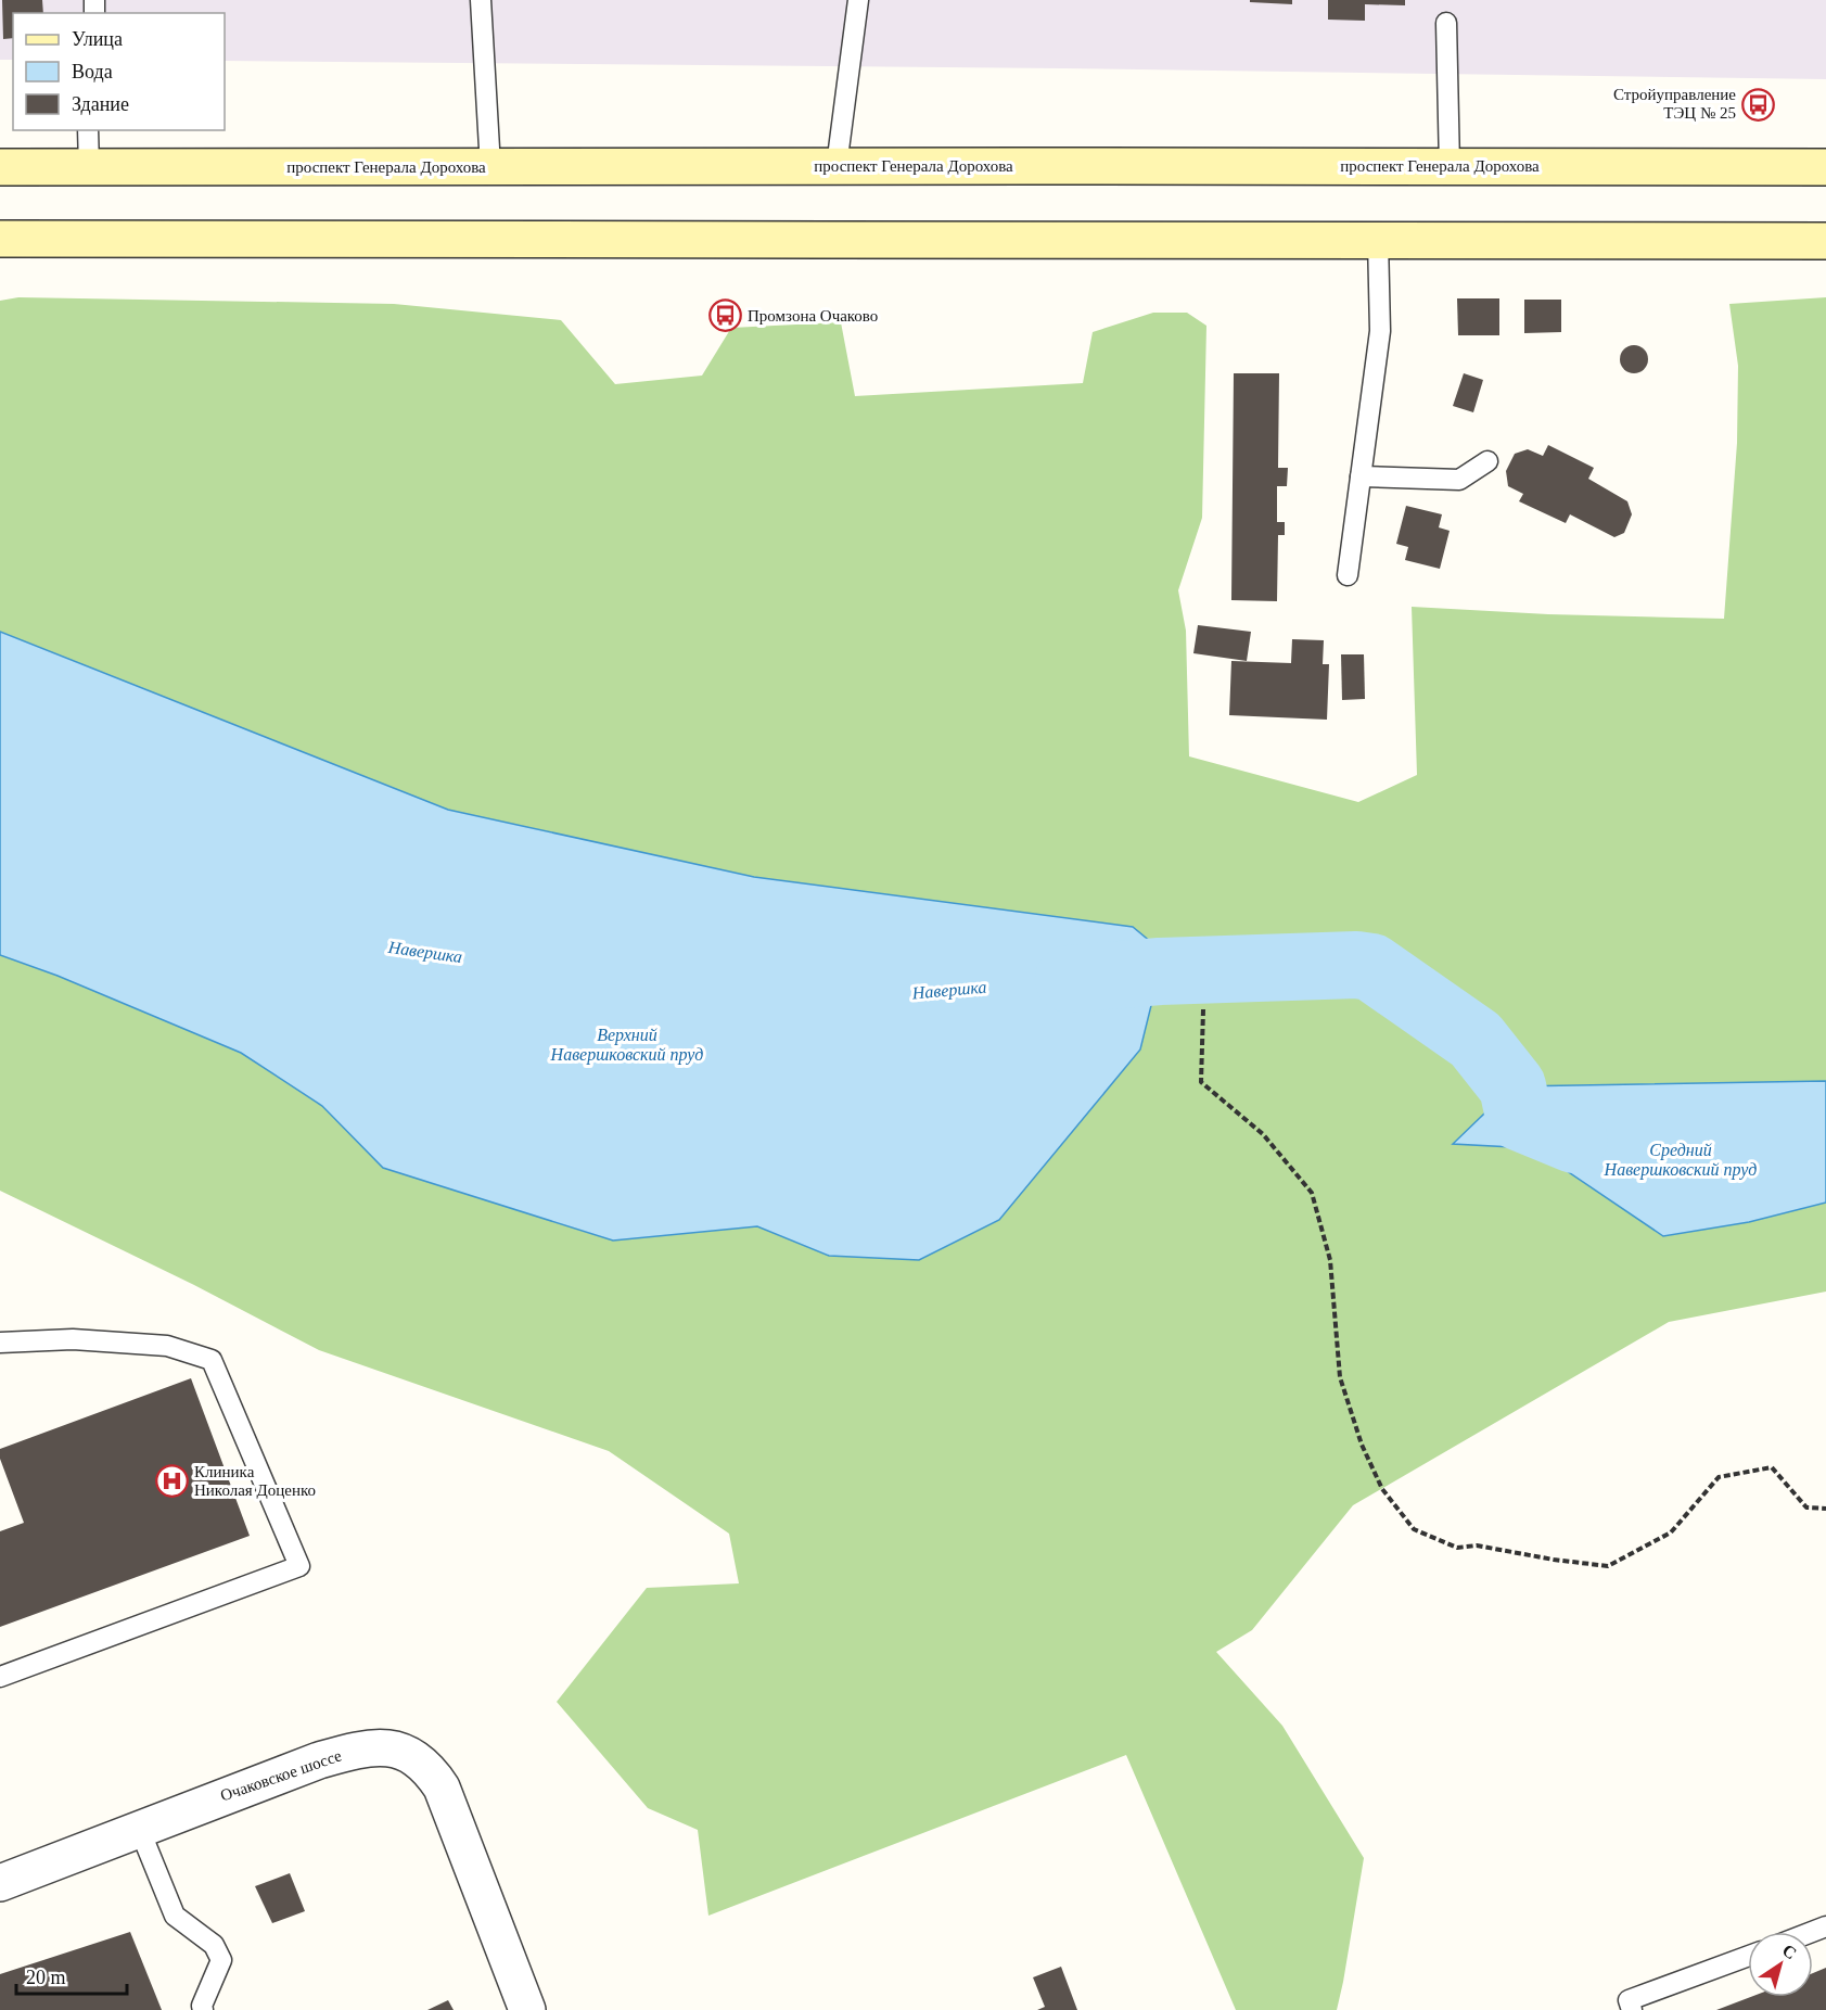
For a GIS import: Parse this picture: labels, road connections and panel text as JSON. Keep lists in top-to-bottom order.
{
  "streets": {
    "main road": ["проспект Генерала Дорохова"],
    "street": ["Очаковское шоссе"]
  },
  "water": ["Навершка", "Верхний Навершковский пруд", "Средний Навершковский пруд"],
  "places": {
    "bus stop": ["Стройуправление ТЭЦ № 25", "Промзона Очаково"],
    "hospital": ["Клиника Николая Доценко"]
  },
  "legend": ["Улица", "Вода", "Здание"],
  "scale_bar": "20 m",
  "north": "top right"
}
